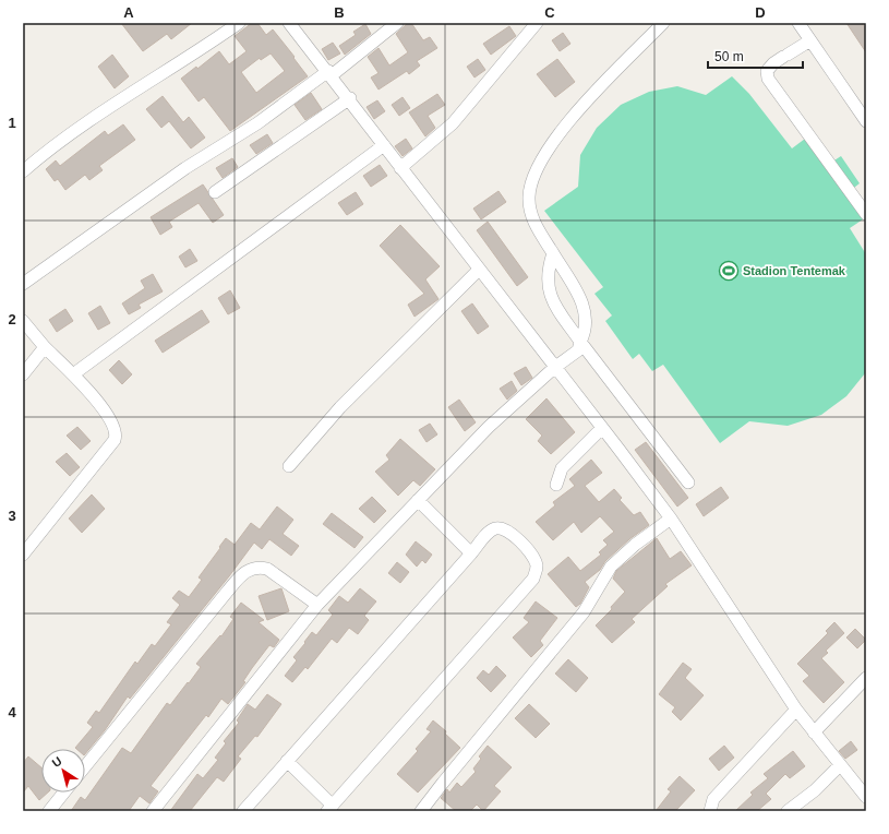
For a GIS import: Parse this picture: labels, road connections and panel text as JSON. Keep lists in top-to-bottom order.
{
  "places": {
    "sports": ["Stadion Tentemak"]
  },
  "scale_bar": "50 m",
  "north": "top left",
  "grid": {
    "columns": [
      "A",
      "B",
      "C",
      "D"
    ],
    "rows": [
      "1",
      "2",
      "3",
      "4"
    ]
  }
}
